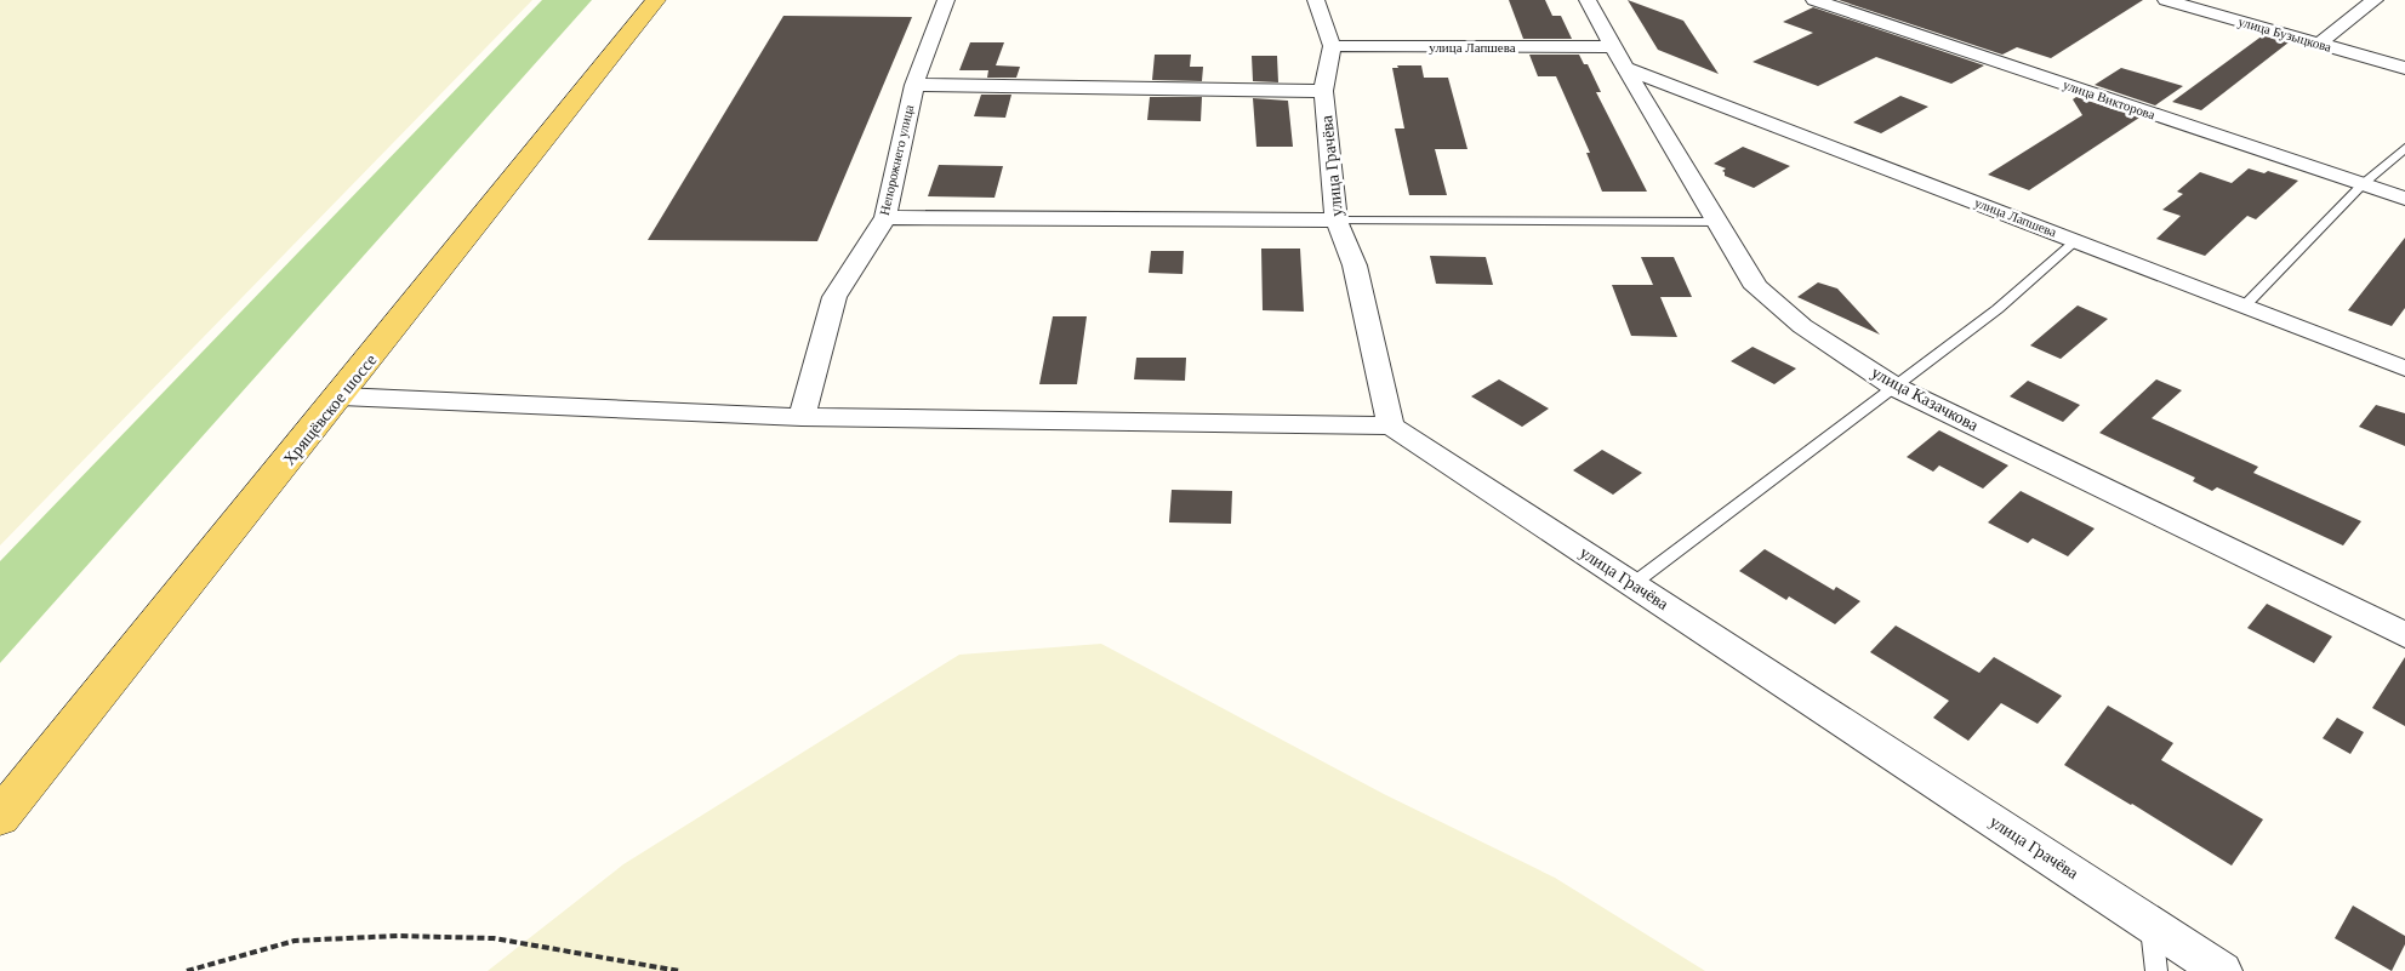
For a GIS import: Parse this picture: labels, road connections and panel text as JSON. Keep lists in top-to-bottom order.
{
  "streets": {
    "main road": ["Хрящёвское шоссе"],
    "street": [
      "улица Бузыцкова",
      "улица Лапшева",
      "улица Викторова",
      "Непорожнего улица",
      "улица Грачёва",
      "улица Казачкова"
    ]
  },
  "crossings": [
    ["улица Лапшева", "улица Грачёва"],
    ["улица Лапшева", "улица Казачкова"]
  ]
}
